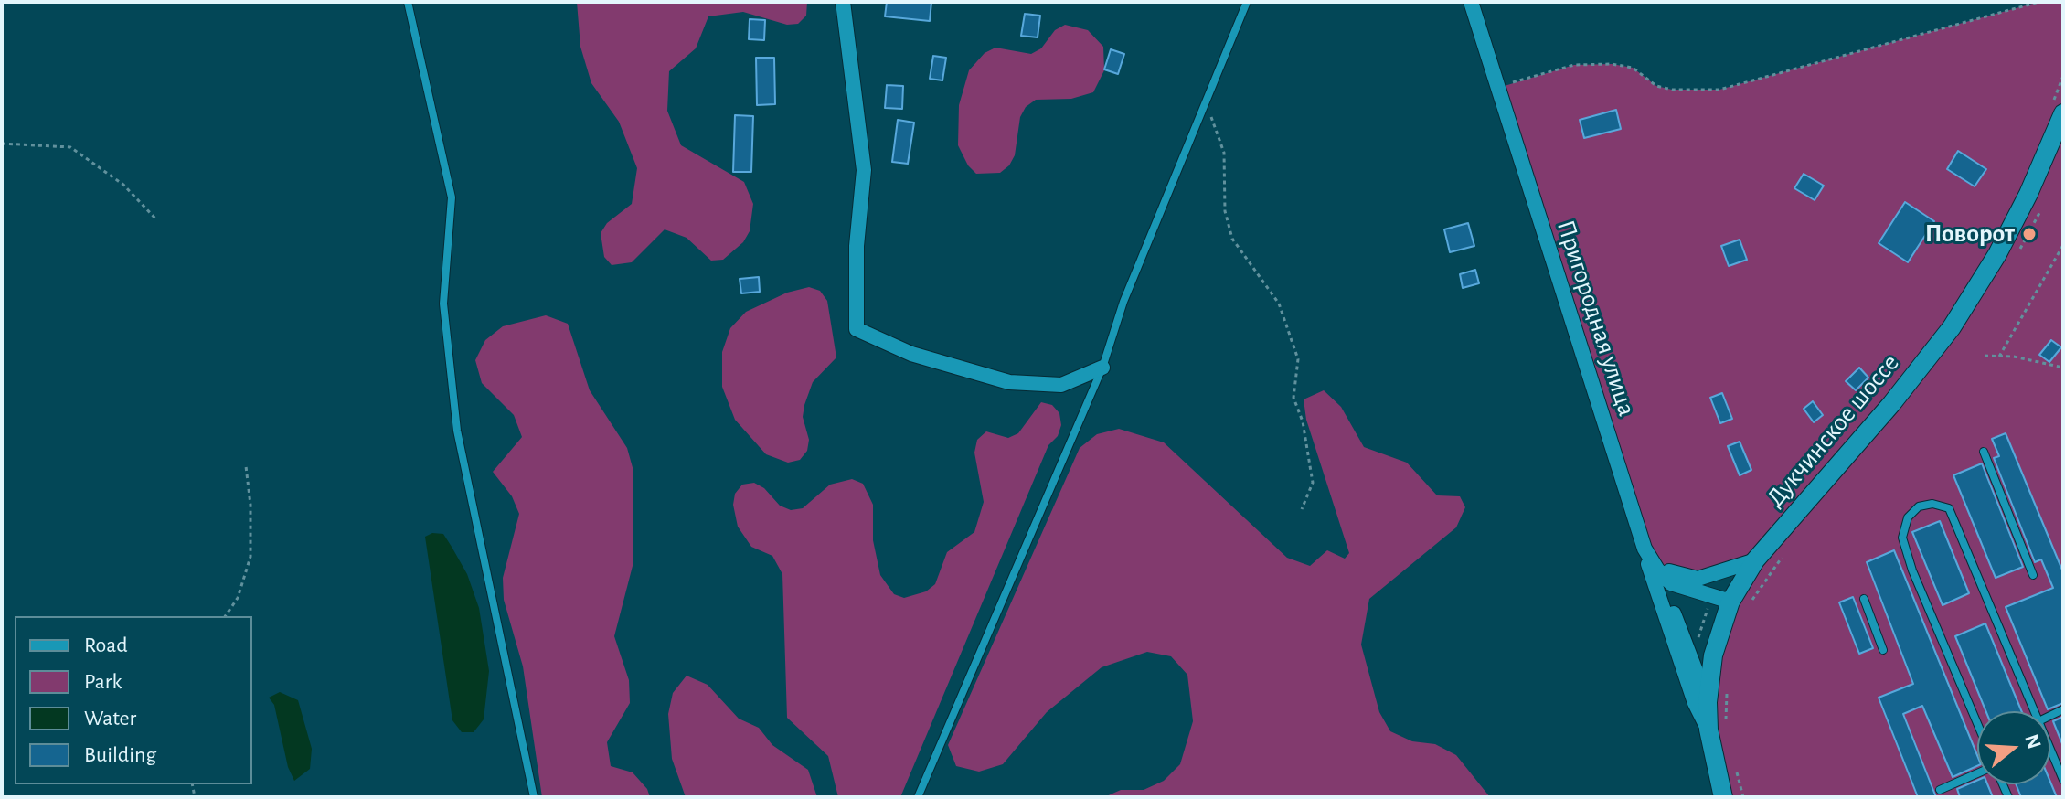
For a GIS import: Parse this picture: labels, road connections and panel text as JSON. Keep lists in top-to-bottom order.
{
  "streets": {
    "street": ["Пригородная улица", "Дукчинское шоссе"]
  },
  "crossings": [
    ["Пригородная улица", "Дукчинское шоссе"]
  ],
  "places": ["Поворот"],
  "legend": [
    "Road",
    "Park",
    "Water",
    "Building"
  ],
  "north": "right"
}
